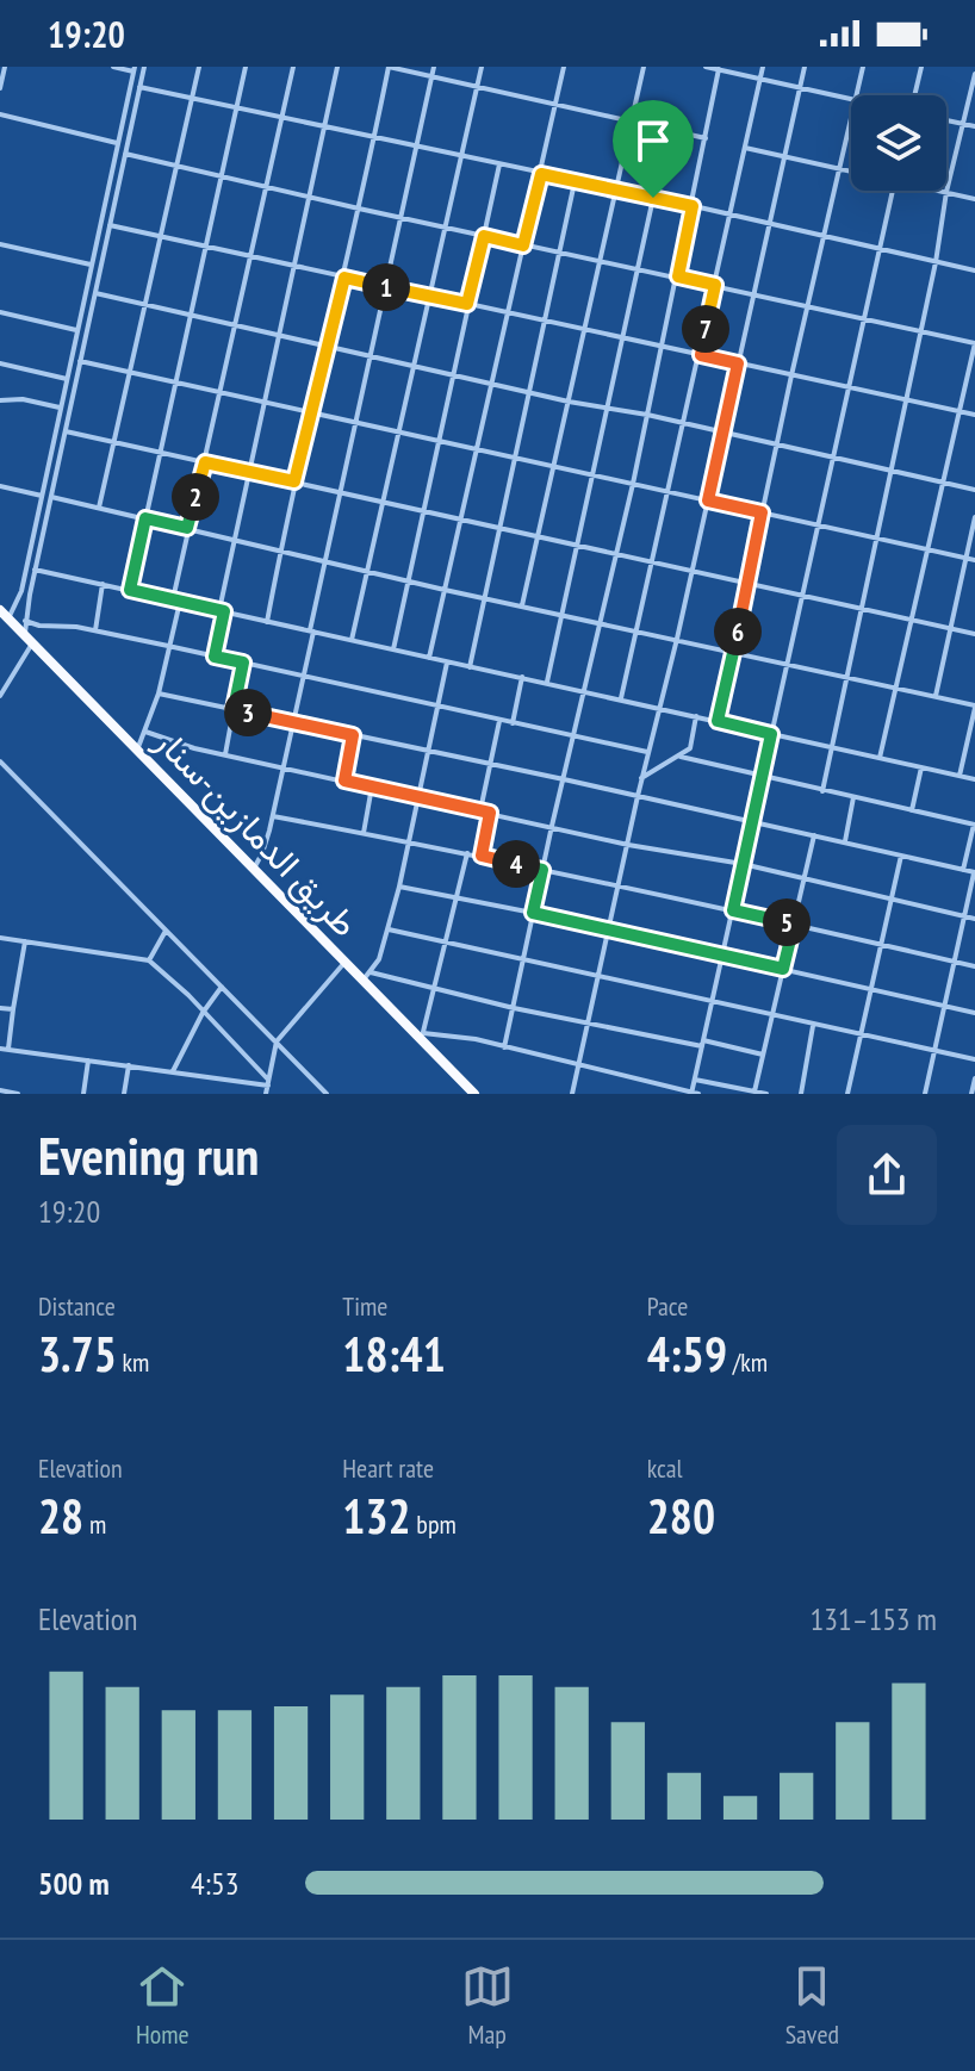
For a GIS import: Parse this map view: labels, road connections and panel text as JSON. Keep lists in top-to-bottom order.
{
  "streets": {
    "highway": ["طريق الدمازين-سنار"]
  },
  "page": {
    "status": "19:20",
    "pins": [
      "1",
      "7",
      "2",
      "6",
      "3",
      "4",
      "5"
    ],
    "heading": ["Evening run", "19:20"],
    "stats": [
      ["Distance", "3.75 km"],
      ["Time", "18:41"],
      ["Pace", "4:59 /km"],
      ["Elevation", "28 m"],
      ["Heart rate", "132 bpm"],
      ["kcal", "280"]
    ],
    "chart": ["Elevation", "131–153 m"],
    "list": [
      {
        "name": "500 m",
        "note": "4:53"
      }
    ],
    "tabs": ["Home", "Map", "Saved"]
  }
}
